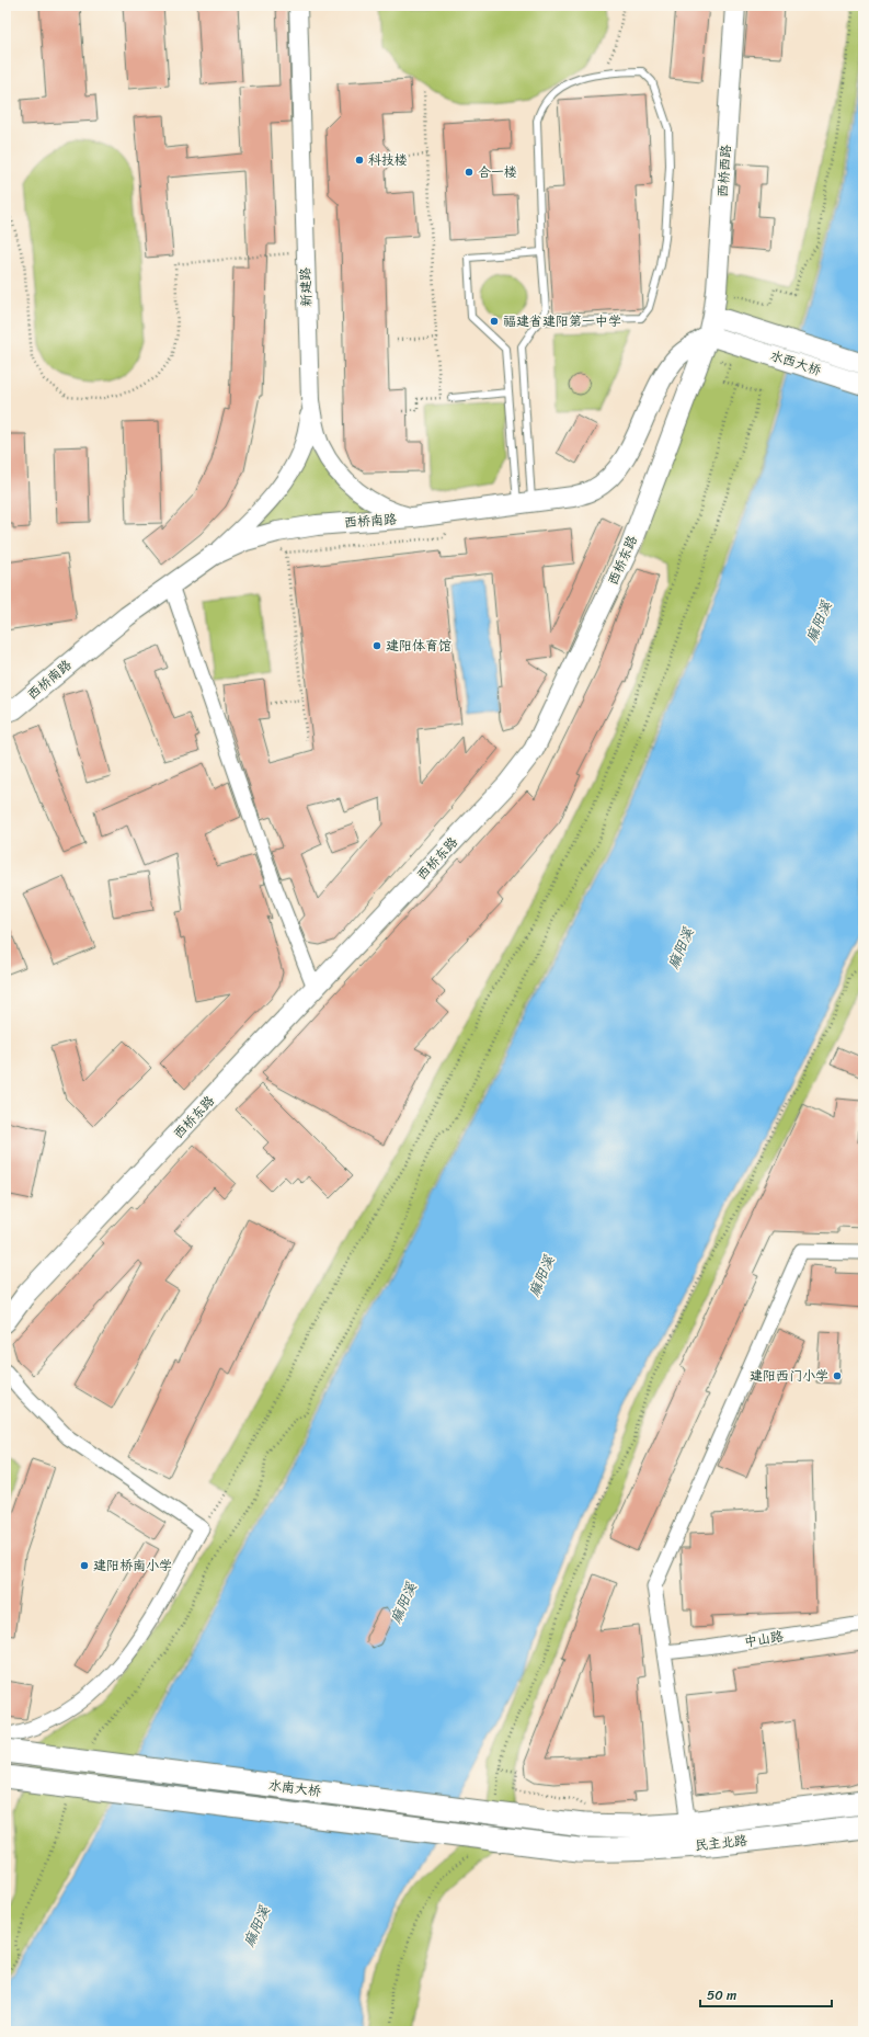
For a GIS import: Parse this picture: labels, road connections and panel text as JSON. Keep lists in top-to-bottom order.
{
  "streets": {
    "highway": ["水南大桥", "民主北路"],
    "main road": [
      "西桥西路",
      "水西大桥",
      "西桥南路",
      "西桥东路"
    ],
    "street": ["新建路", "中山路"]
  },
  "crossings": [
    ["西桥西路", "水西大桥"],
    ["西桥西路", "西桥南路"],
    ["西桥西路", "西桥东路"],
    ["新建路", "西桥南路"],
    ["水西大桥", "西桥南路"],
    ["水西大桥", "西桥东路"],
    ["西桥南路", "西桥东路"],
    ["水南大桥", "民主北路"]
  ],
  "water": ["麻阳溪"],
  "places": [
    "科技楼",
    "合一楼",
    "福建省建阳第一中学",
    "建阳体育馆",
    "建阳西门小学",
    "建阳桥南小学"
  ],
  "scale_bar": "50 m"
}
